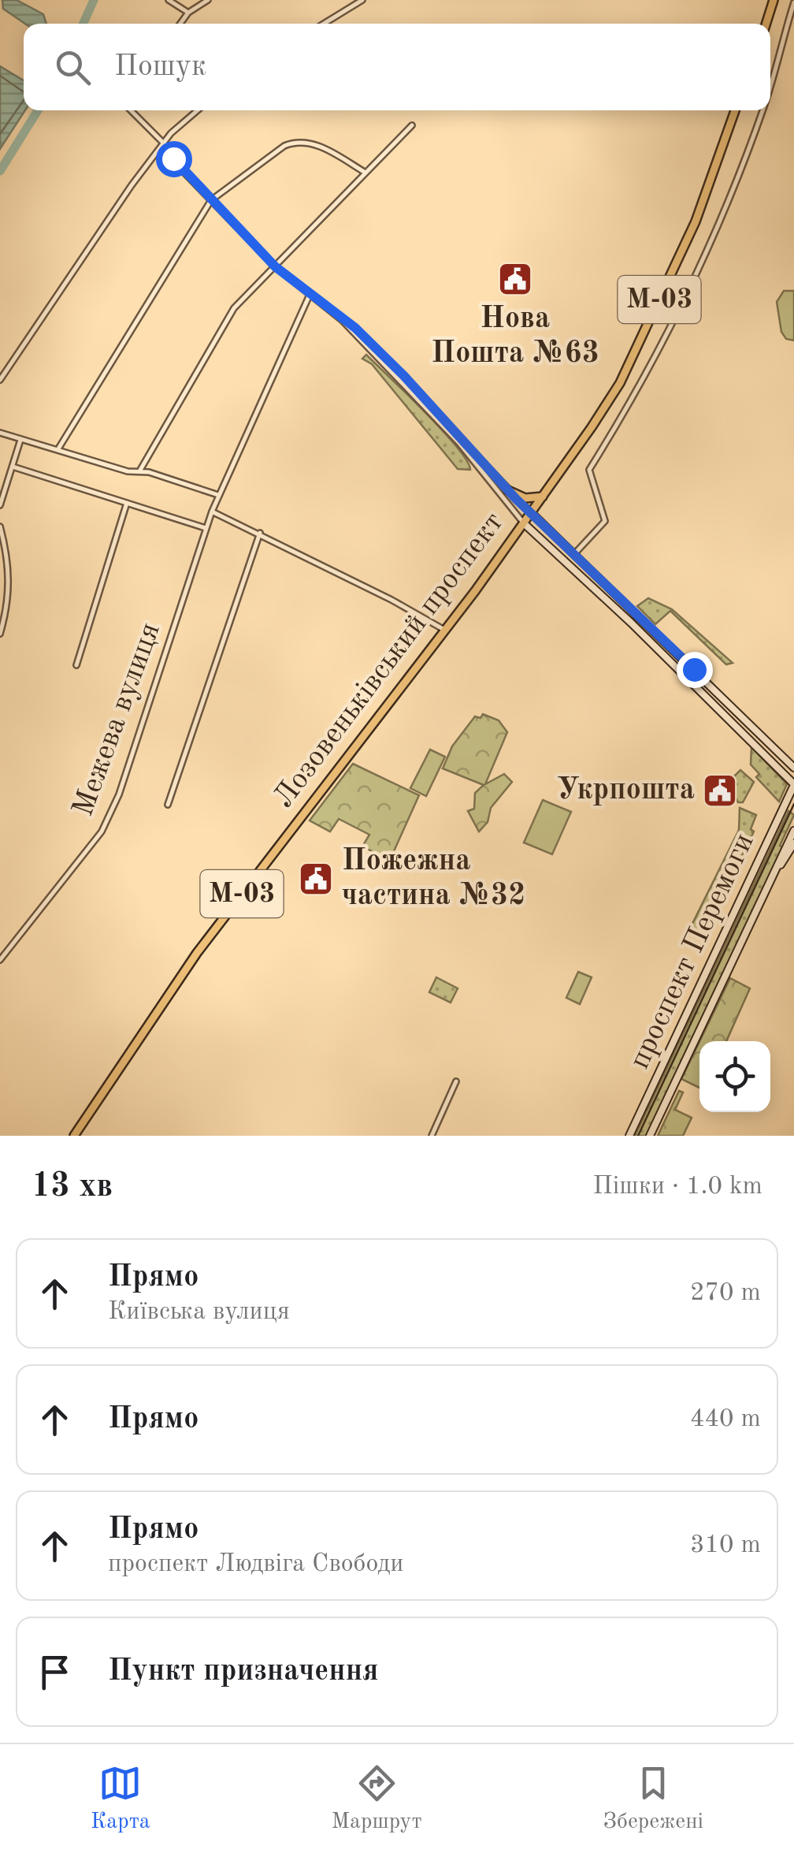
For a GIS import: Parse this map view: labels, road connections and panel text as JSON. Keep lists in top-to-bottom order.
{
  "streets": {
    "highway": ["М-03", "Лозовеньківський проспект"],
    "main road": ["проспект Перемоги"],
    "street": ["Межева вулиця"]
  },
  "places": {
    "public building": ["Нова Пошта №63", "Укрпошта", "Пожежна частина №32"]
  },
  "page": {
    "search": "Пошук",
    "heading": ["13 хв", "Пішки · 1.0 km"],
    "list": [
      ["Прямо", "Київська вулиця", "270 m"],
      ["Прямо", "440 m"],
      ["Прямо", "проспект Людвіга Свободи", "310 m"],
      "Пункт призначення"
    ],
    "nav": ["Карта", "Маршрут", "Збережені"]
  }
}
